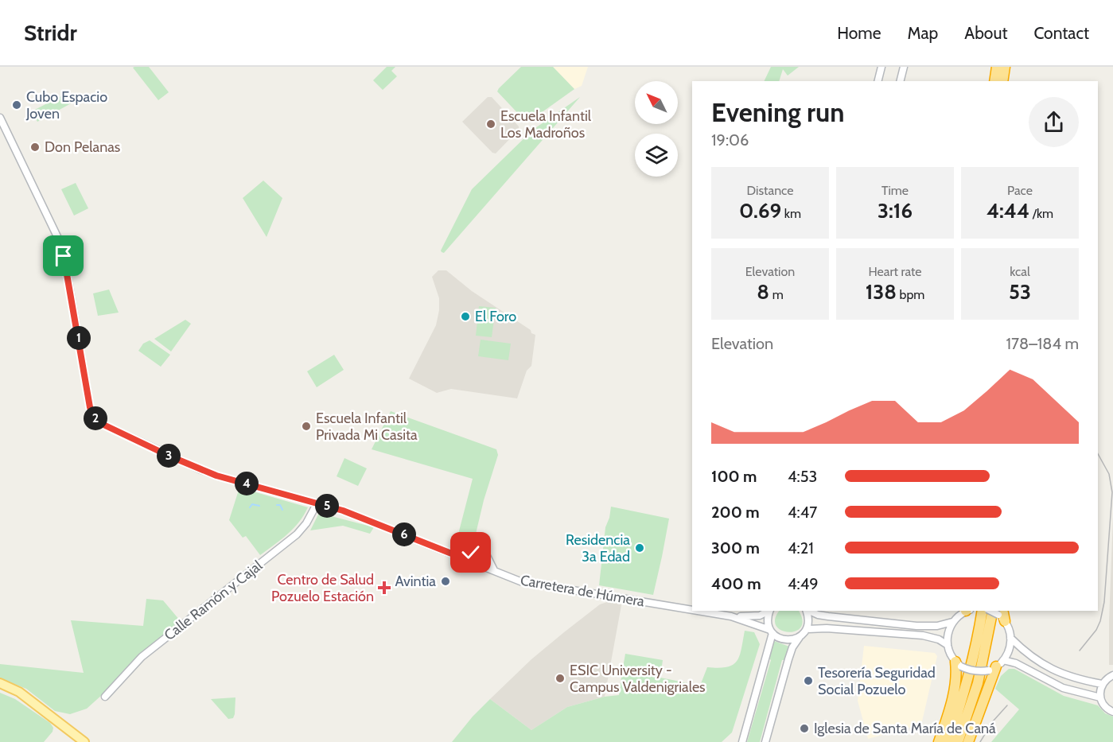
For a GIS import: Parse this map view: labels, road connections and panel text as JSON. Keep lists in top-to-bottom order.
{
  "streets": {
    "street": ["Carretera de Húmera", "Calle Ramón y Cajal"]
  },
  "crossings": [
    ["Carretera de Húmera", "Calle Ramón y Cajal"]
  ],
  "places": {
    "other": [
      "Cubo Espacio Joven",
      "Escuela Infantil Los Madroños",
      "Don Pelanas",
      "El Foro",
      "Escuela Infantil Privada Mi Casita",
      "Residencia 3a Edad",
      "Avintia",
      "ESIC University - Campus Valdenigriales",
      "Tesorería Seguridad Social Pozuelo",
      "Iglesia de Santa María de Caná"
    ],
    "health": ["Centro de Salud Pozuelo Estación"]
  },
  "north": "top left",
  "page": {
    "header": "Stridr",
    "nav": [
      "Home",
      "Map",
      "About",
      "Contact"
    ],
    "heading": ["Evening run", "19:06"],
    "stats": [
      ["Distance", "0.69 km"],
      ["Time", "3:16"],
      ["Pace", "4:44 /km"],
      ["Elevation", "8 m"],
      ["Heart rate", "138 bpm"],
      ["kcal", "53"]
    ],
    "chart": ["Elevation", "178–184 m"],
    "pins": [
      "1",
      "2",
      "3",
      "4",
      "5",
      "6"
    ],
    "list": [
      {
        "name": "100 m",
        "note": "4:53"
      },
      {
        "name": "200 m",
        "note": "4:47"
      },
      {
        "name": "300 m",
        "note": "4:21"
      },
      {
        "name": "400 m",
        "note": "4:49"
      }
    ]
  }
}
